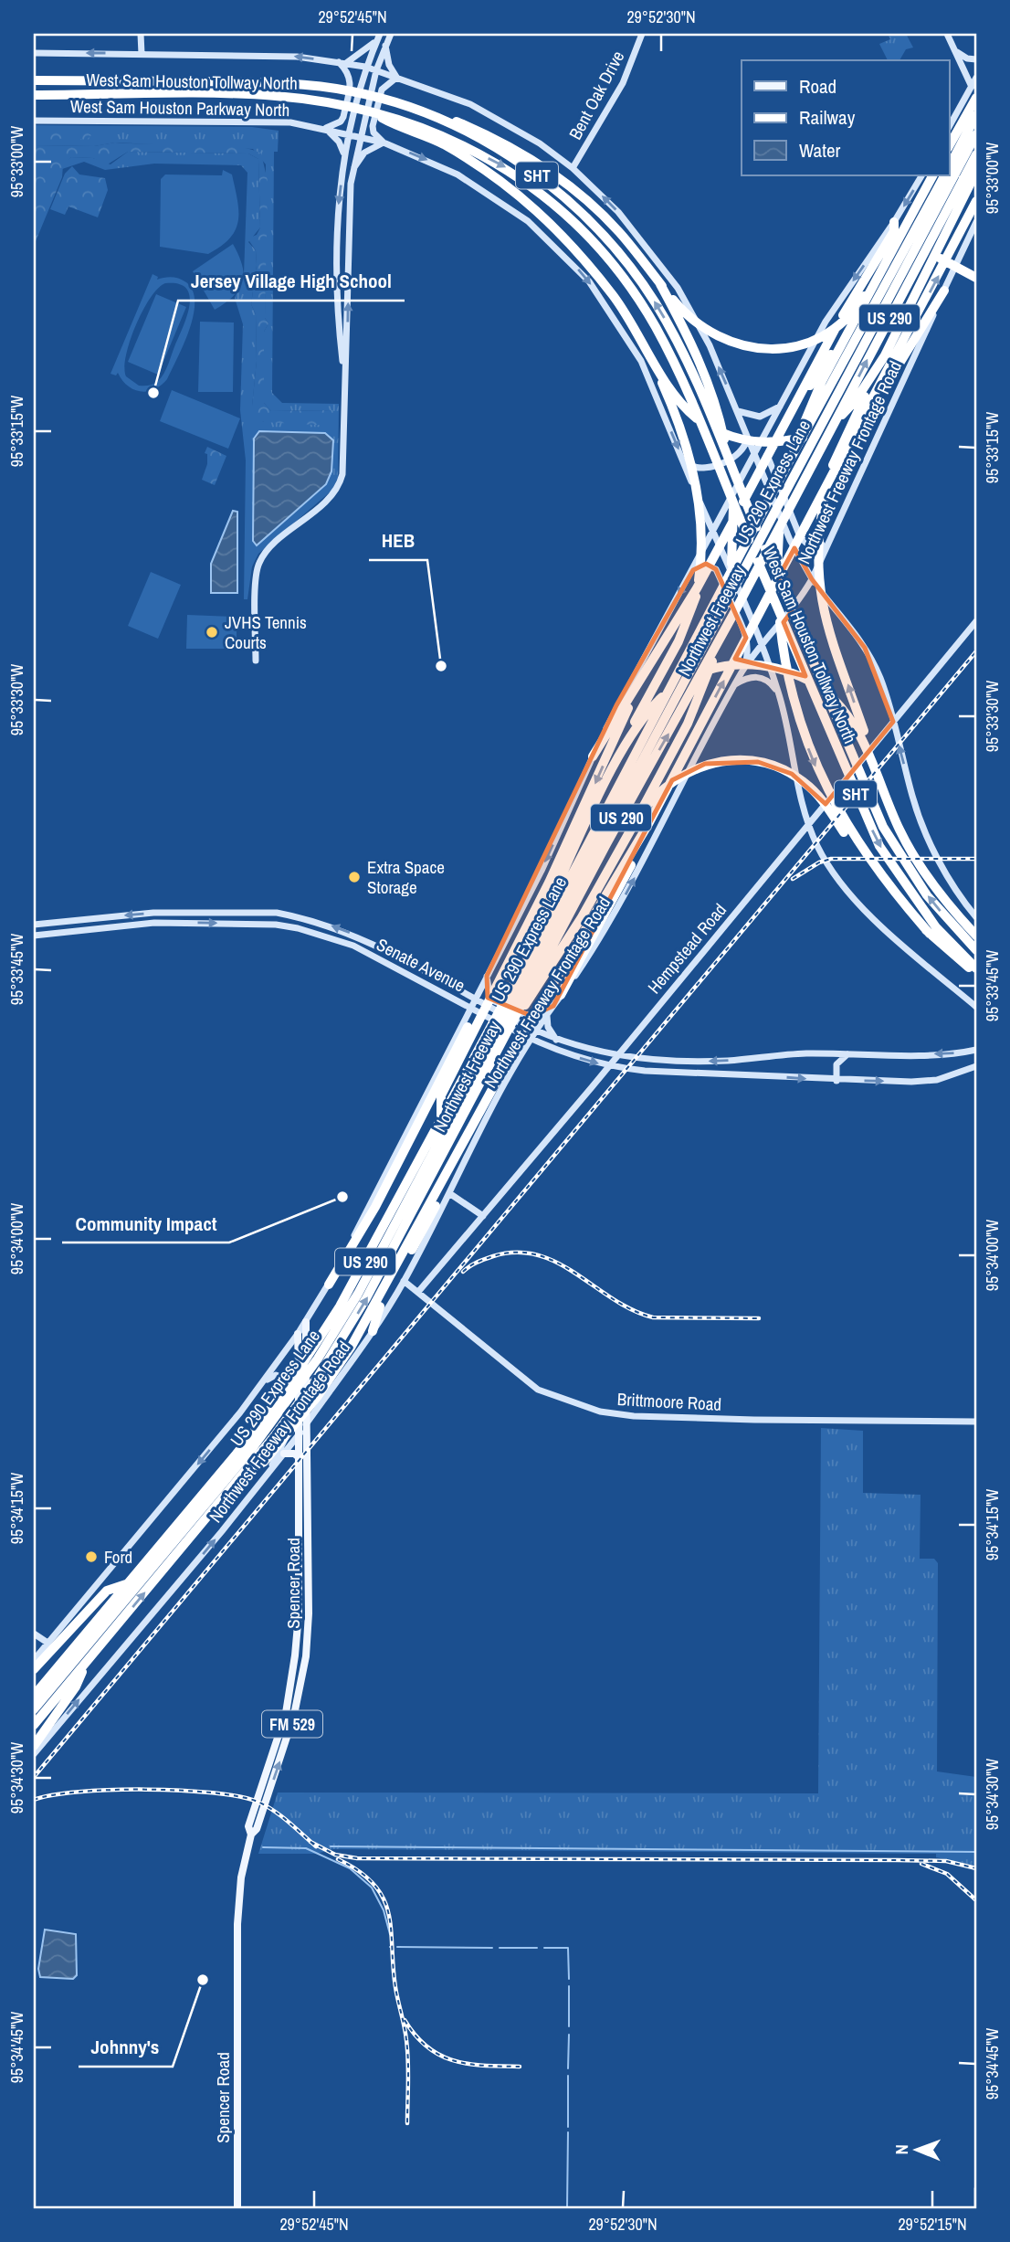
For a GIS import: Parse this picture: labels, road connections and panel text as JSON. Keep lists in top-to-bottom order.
{
  "streets": {
    "highway": [
      "West Sam Houston Tollway North",
      "SHT",
      "US 290",
      "US 290 Express Lane",
      "Northwest Freeway"
    ],
    "main road": [
      "Bent Oak Drive",
      "West Sam Houston Parkway North",
      "Northwest Freeway Frontage Road",
      "Hempstead Road",
      "Senate Avenue",
      "Brittmoore Road",
      "Spencer Road",
      "FM 529"
    ]
  },
  "crossings": [
    ["West Sam Houston Parkway North", "Northwest Freeway Frontage Road"],
    ["Northwest Freeway Frontage Road", "Senate Avenue"],
    ["Northwest Freeway Frontage Road", "Brittmoore Road"],
    ["Northwest Freeway Frontage Road", "Spencer Road"],
    ["US 290 Express Lane", "Northwest Freeway"],
    ["Hempstead Road", "Brittmoore Road"]
  ],
  "one_way": ["Northwest Freeway Frontage Road"],
  "places": [
    "Jersey Village High School",
    "JVHS Tennis Courts",
    "HEB",
    "Extra Space Storage",
    "Community Impact",
    "Ford",
    "Johnny's"
  ],
  "legend": ["Road", "Railway", "Water"],
  "north": "left",
  "coordinates": [
    "29°52'45\"N",
    "29°52'30\"N",
    "95°33'00\"W",
    "95°33'15\"W",
    "95°33'30\"W",
    "95°33'45\"W",
    "95°34'00\"W",
    "95°34'15\"W",
    "95°34'30\"W",
    "95°34'45\"W",
    "29°52'15\"N"
  ]
}
